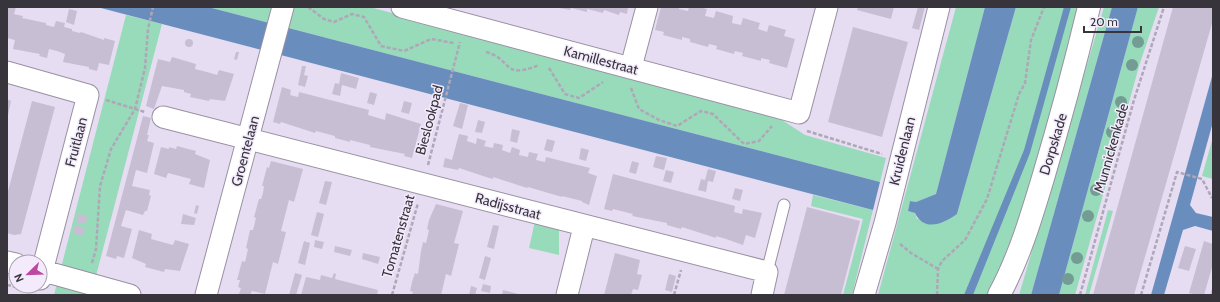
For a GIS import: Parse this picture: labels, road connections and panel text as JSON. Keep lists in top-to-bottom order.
{
  "streets": {
    "main road": ["Dorpskade"],
    "street": [
      "Kamillestraat",
      "Fruitlaan",
      "Groentelaan",
      "Kruidenlaan",
      "Radijsstraat"
    ],
    "path": ["Bieslookpad", "Munnickenkade", "Tomatenstraat"]
  },
  "crossings": [
    ["Bieslookpad", "Radijsstraat"],
    ["Bieslookpad", "Tomatenstraat"],
    ["Groentelaan", "Radijsstraat"],
    ["Radijsstraat", "Tomatenstraat"]
  ],
  "scale_bar": "20 m",
  "north": "bottom left"
}
